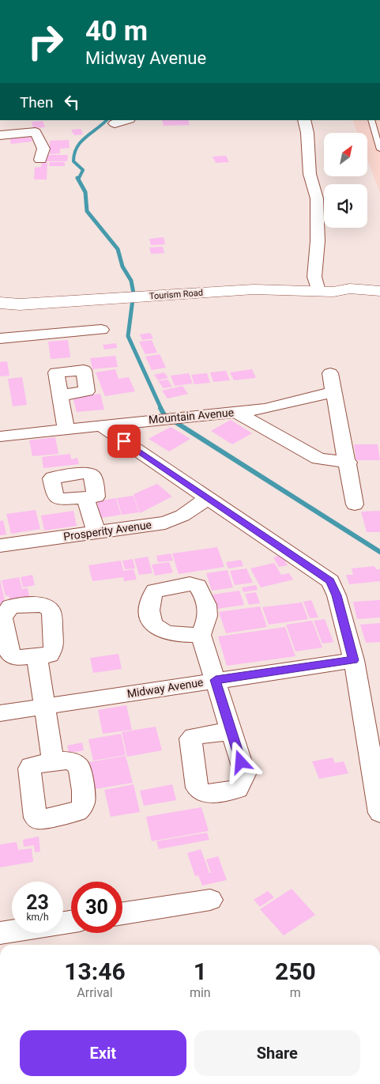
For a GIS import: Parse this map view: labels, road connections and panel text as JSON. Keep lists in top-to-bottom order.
{
  "streets": {
    "main road": ["Tourism Road"],
    "street": ["Mountain Avenue", "Prosperity Avenue", "Midway Avenue"]
  },
  "north": "top right",
  "page": {
    "turn": ["40 m", "Midway Avenue"],
    "then": "Then",
    "speed": "23 km/h",
    "limit": "30",
    "eta": [
      "13:46",
      "Arrival",
      "1",
      "min",
      "250",
      "m"
    ],
    "buttons": ["Exit", "Share"]
  }
}
